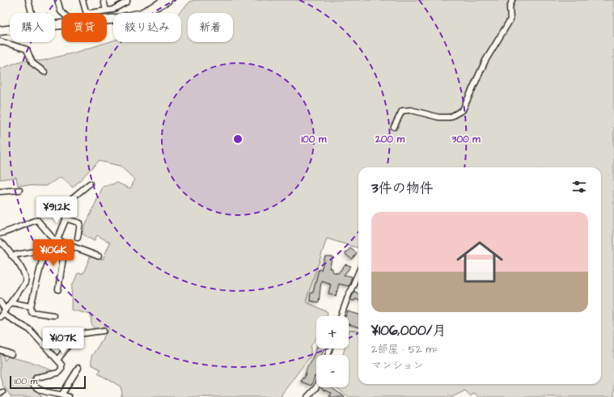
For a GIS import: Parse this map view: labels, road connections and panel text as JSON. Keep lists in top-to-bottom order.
{
  "scale_bar": "100 m",
  "page": {
    "chip": [
      "購入",
      "賃貸",
      "絞り込み",
      "新着"
    ],
    "heading": "3件の物件",
    "price": ["¥91.2K", "¥106K", "¥107K"],
    "list": [
      {
        "name": "¥106,000/月",
        "note": "2部屋 · 52 m² · マンション"
      }
    ],
    "map_buttons": ["+", "−"],
    "scale": "100 m"
  },
  "rings": ["100 m", "200 m", "300 m"]
}
